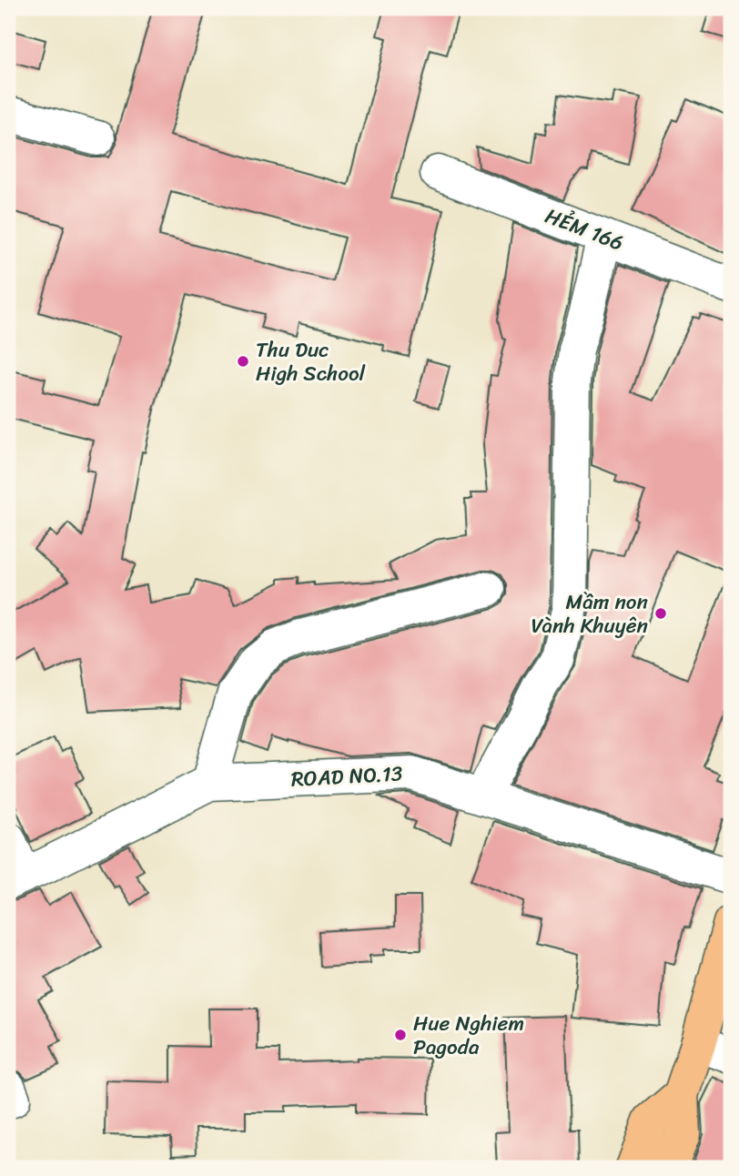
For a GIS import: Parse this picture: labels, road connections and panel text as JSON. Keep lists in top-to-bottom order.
{
  "streets": {
    "street": ["HẺM 166", "ROAD NO.13"]
  },
  "places": ["Thu Duc High School", "Mầm non Vành Khuyên", "Hue Nghiem Pagoda"]
}
